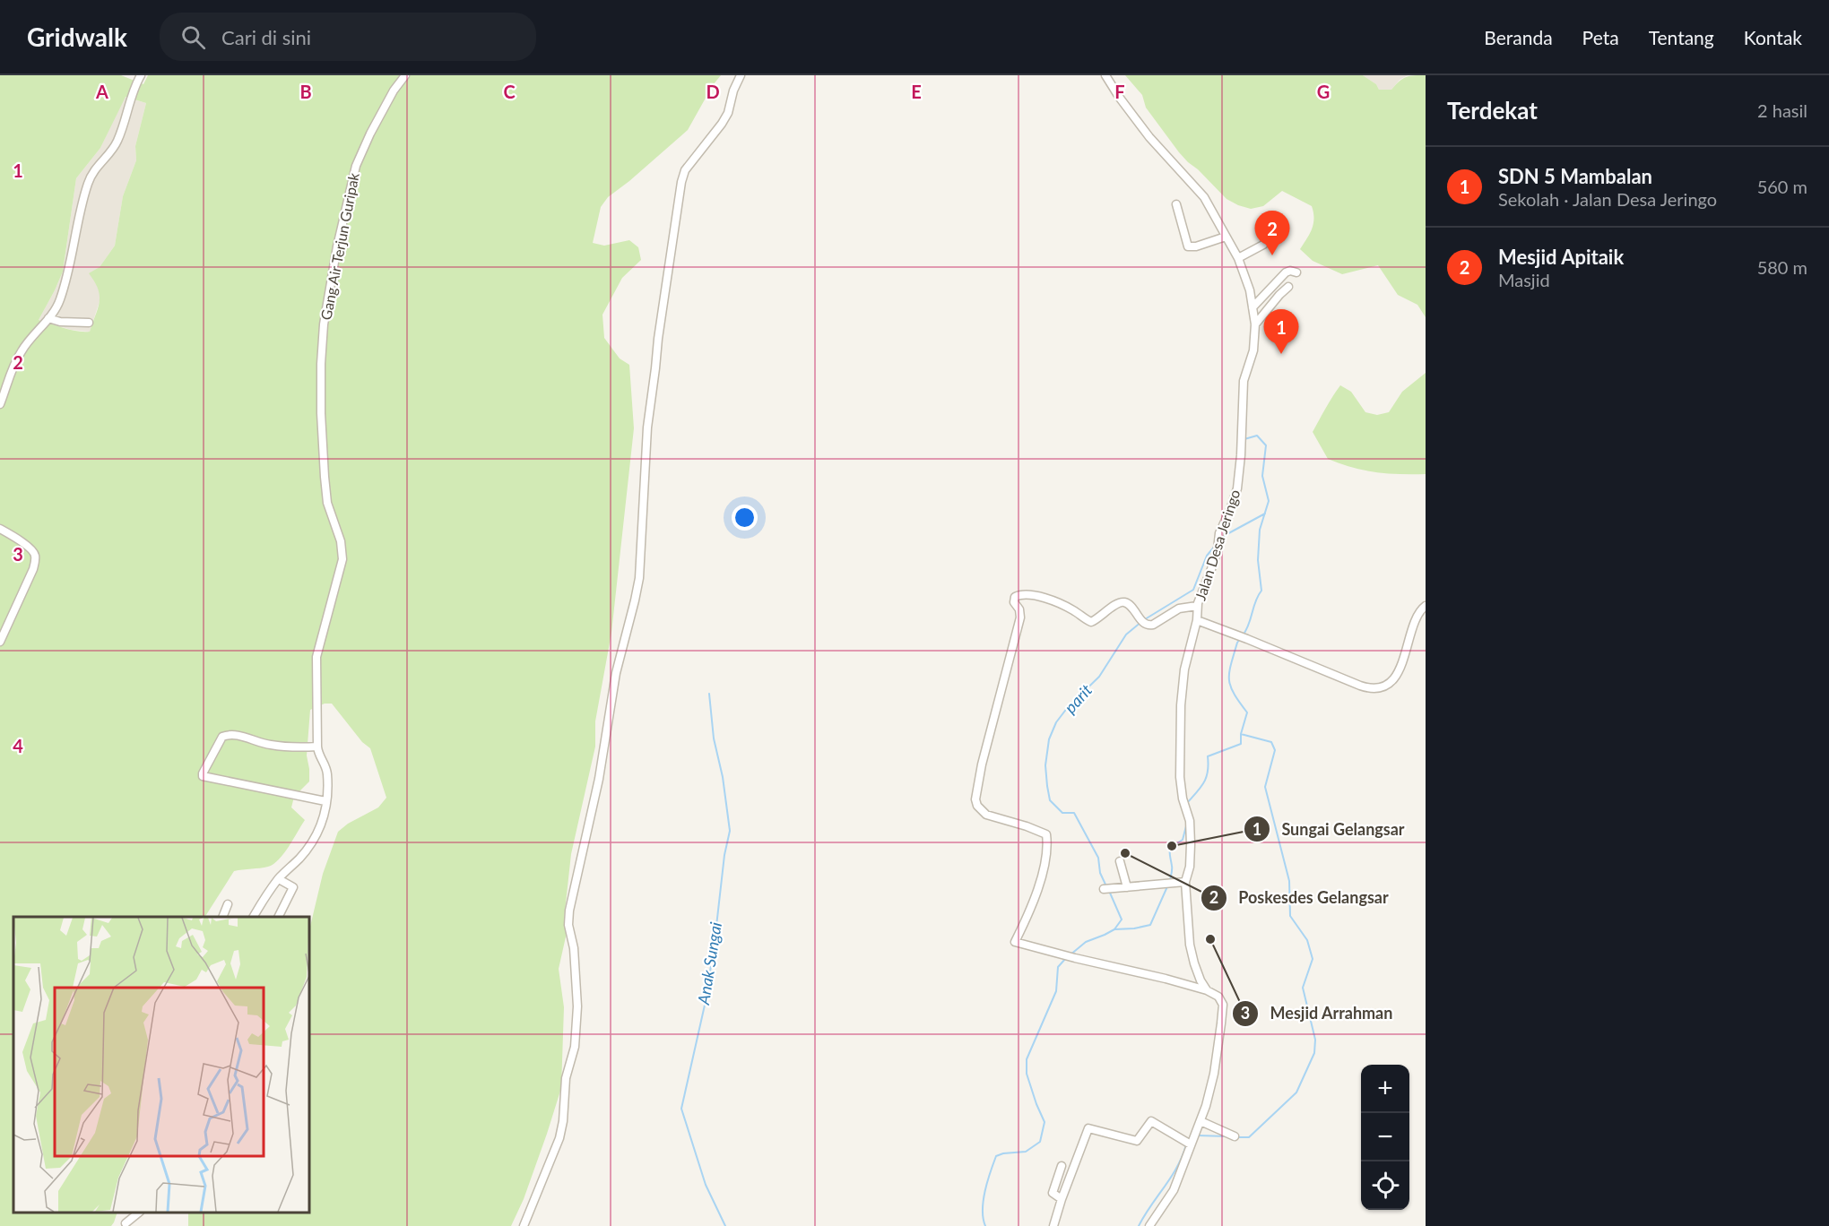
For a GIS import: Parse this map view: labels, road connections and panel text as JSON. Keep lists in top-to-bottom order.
{
  "streets": {
    "street": ["Gang Air Terjun Guripak", "Jalan Desa Jeringo"]
  },
  "water": ["parit", "Anak Sungai"],
  "places": ["Sungai Gelangsar", "Poskesdes Gelangsar", "Mesjid Arrahman"],
  "page": {
    "header": "Gridwalk",
    "search": "Cari di sini",
    "nav": [
      "Beranda",
      "Peta",
      "Tentang",
      "Kontak"
    ],
    "heading": ["Terdekat", "2 hasil"],
    "list": [
      {
        "mark": "1",
        "name": "SDN 5 Mambalan",
        "note": "Sekolah · Jalan Desa Jeringo",
        "value": "560 m"
      },
      {
        "mark": "2",
        "name": "Mesjid Apitaik",
        "note": "Masjid",
        "value": "580 m"
      }
    ],
    "pins": ["2", "1"],
    "map_buttons": ["+", "−"]
  },
  "grid": {
    "columns": [
      "A",
      "B",
      "C",
      "D",
      "E",
      "F",
      "G"
    ],
    "rows": [
      "1",
      "2",
      "3",
      "4"
    ]
  }
}
